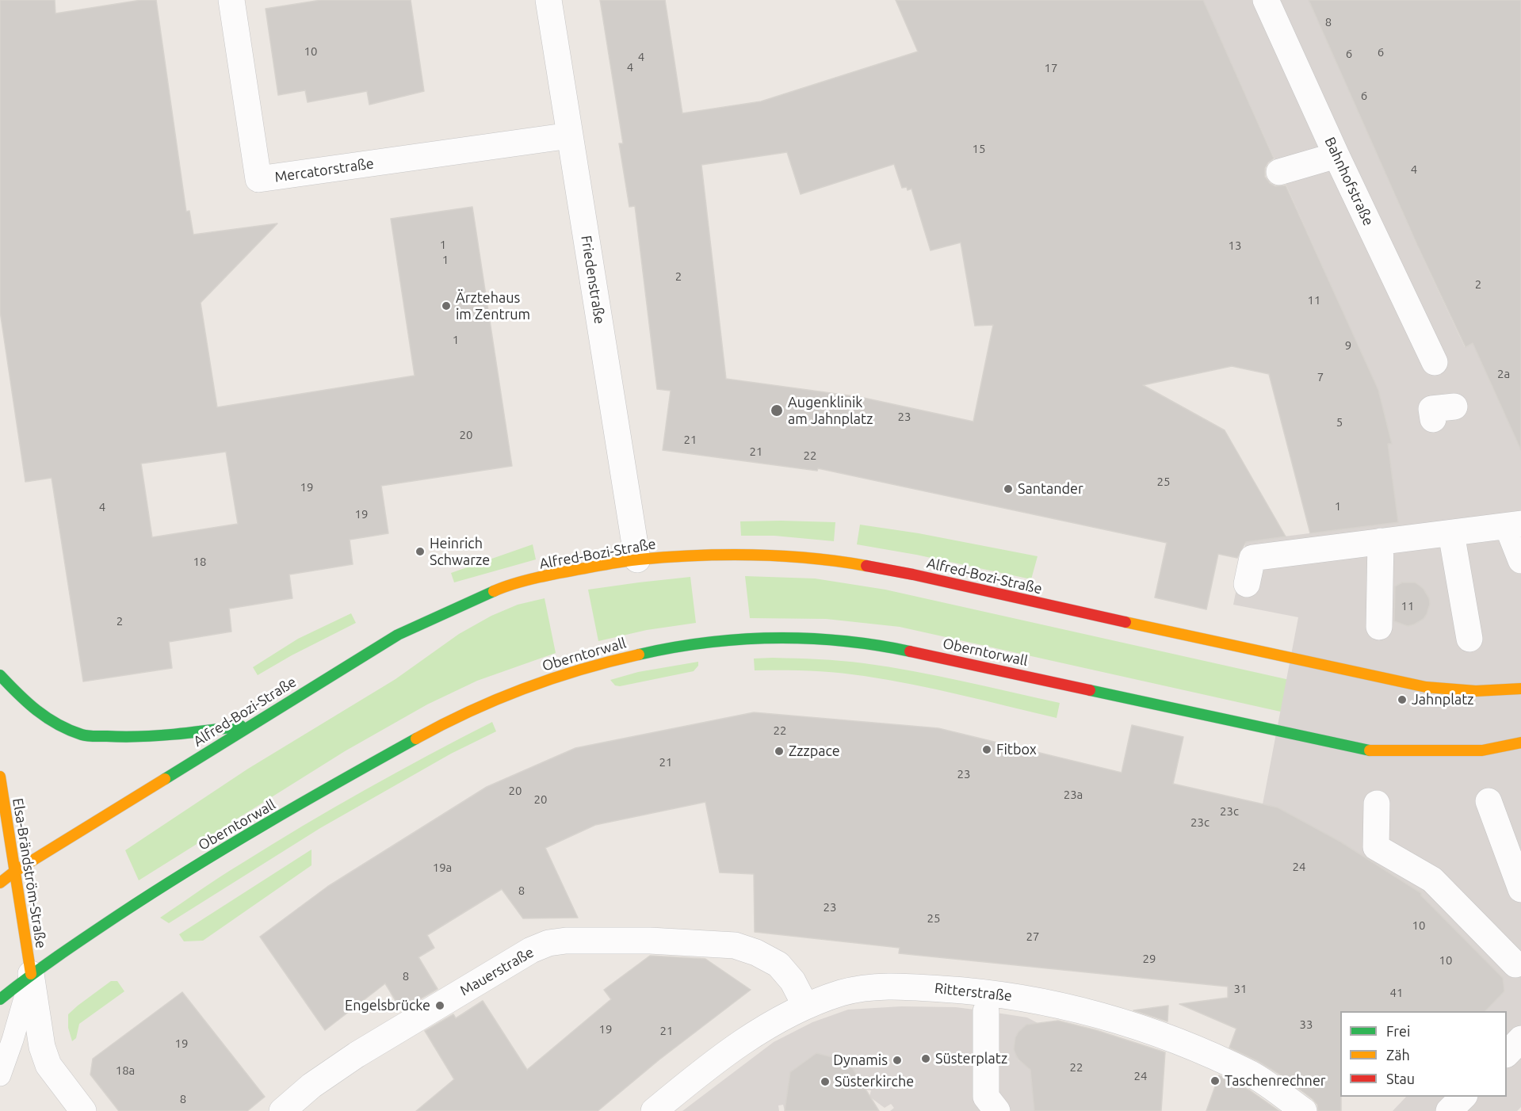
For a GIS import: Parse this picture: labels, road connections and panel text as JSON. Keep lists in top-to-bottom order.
{
  "streets": {
    "street": [
      "Mercatorstraße",
      "Bahnhofstraße",
      "Friedenstraße",
      "Alfred-Bozi-Straße",
      "Oberntorwall",
      "Elsa-Brändström-Straße",
      "Mauerstraße",
      "Ritterstraße"
    ]
  },
  "crossings": [
    ["Mercatorstraße", "Friedenstraße"],
    ["Friedenstraße", "Alfred-Bozi-Straße"],
    ["Alfred-Bozi-Straße", "Elsa-Brändström-Straße"],
    ["Oberntorwall", "Elsa-Brändström-Straße"],
    ["Mauerstraße", "Ritterstraße"]
  ],
  "places": [
    "Ärztehaus im Zentrum",
    "Augenklinik am Jahnplatz",
    "Santander",
    "Heinrich Schwarze",
    "Jahnplatz",
    "Fitbox",
    "Zzzpace",
    "Engelsbrücke",
    "Süsterplatz",
    "Dynamis",
    "Taschenrechner",
    "Süsterkirche"
  ],
  "house_numbers": [
    "8",
    "10",
    "6",
    "6",
    "4",
    "4",
    "17",
    "6",
    "15",
    "4",
    "1",
    "13",
    "1",
    "2",
    "2",
    "11",
    "1",
    "9",
    "2a",
    "7",
    "23",
    "5",
    "20",
    "21",
    "21",
    "22",
    "25",
    "19",
    "1",
    "4",
    "19",
    "18",
    "11",
    "2",
    "22",
    "21",
    "23",
    "20",
    "23a",
    "20",
    "23c",
    "23c",
    "24",
    "19a",
    "8",
    "23",
    "25",
    "10",
    "27",
    "29",
    "10",
    "8",
    "31",
    "41",
    "33",
    "19",
    "21",
    "19",
    "22",
    "18a",
    "24",
    "8"
  ],
  "legend": ["Frei", "Zäh", "Stau"]
}
